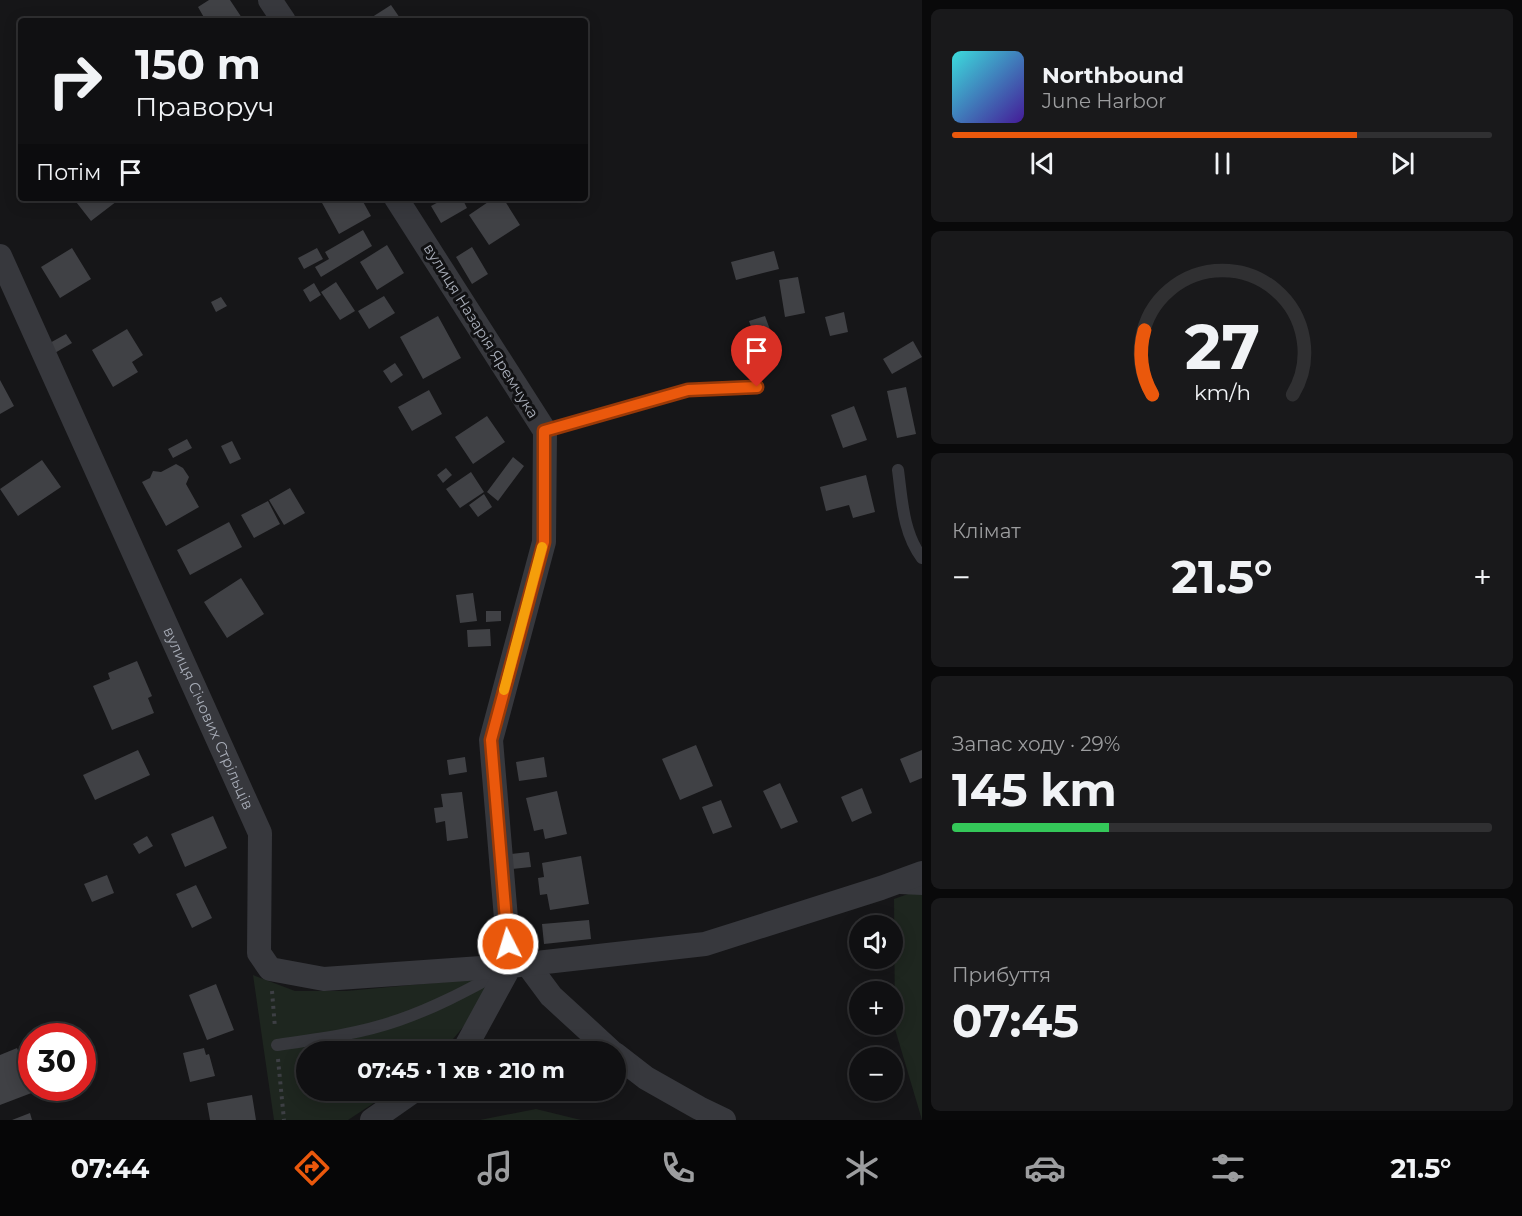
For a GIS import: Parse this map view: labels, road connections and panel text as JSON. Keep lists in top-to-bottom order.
{
  "streets": {
    "street": ["вулиця Назарія Яремчука", "вулиця Січових Стрільців"]
  },
  "crossings": [
    ["вулиця Назарія Яремчука", "вулиця Січових Стрільців"]
  ],
  "page": {
    "turn": ["150 m", "Праворуч"],
    "song": ["Northbound", "June Harbor"],
    "then": "Потім",
    "tile": [
      "Клімат",
      ["Запас ходу · 29%", "145 km"],
      ["Прибуття", "07:45"]
    ],
    "heat": ["−", "21.5°", "+"],
    "map_buttons": ["+", "−"],
    "limit": "30",
    "trip": "07:45 · 1 хв · 210 m",
    "tabs": ["07:44", "21.5°"],
    "gauge": ["27", "km/h"]
  }
}
